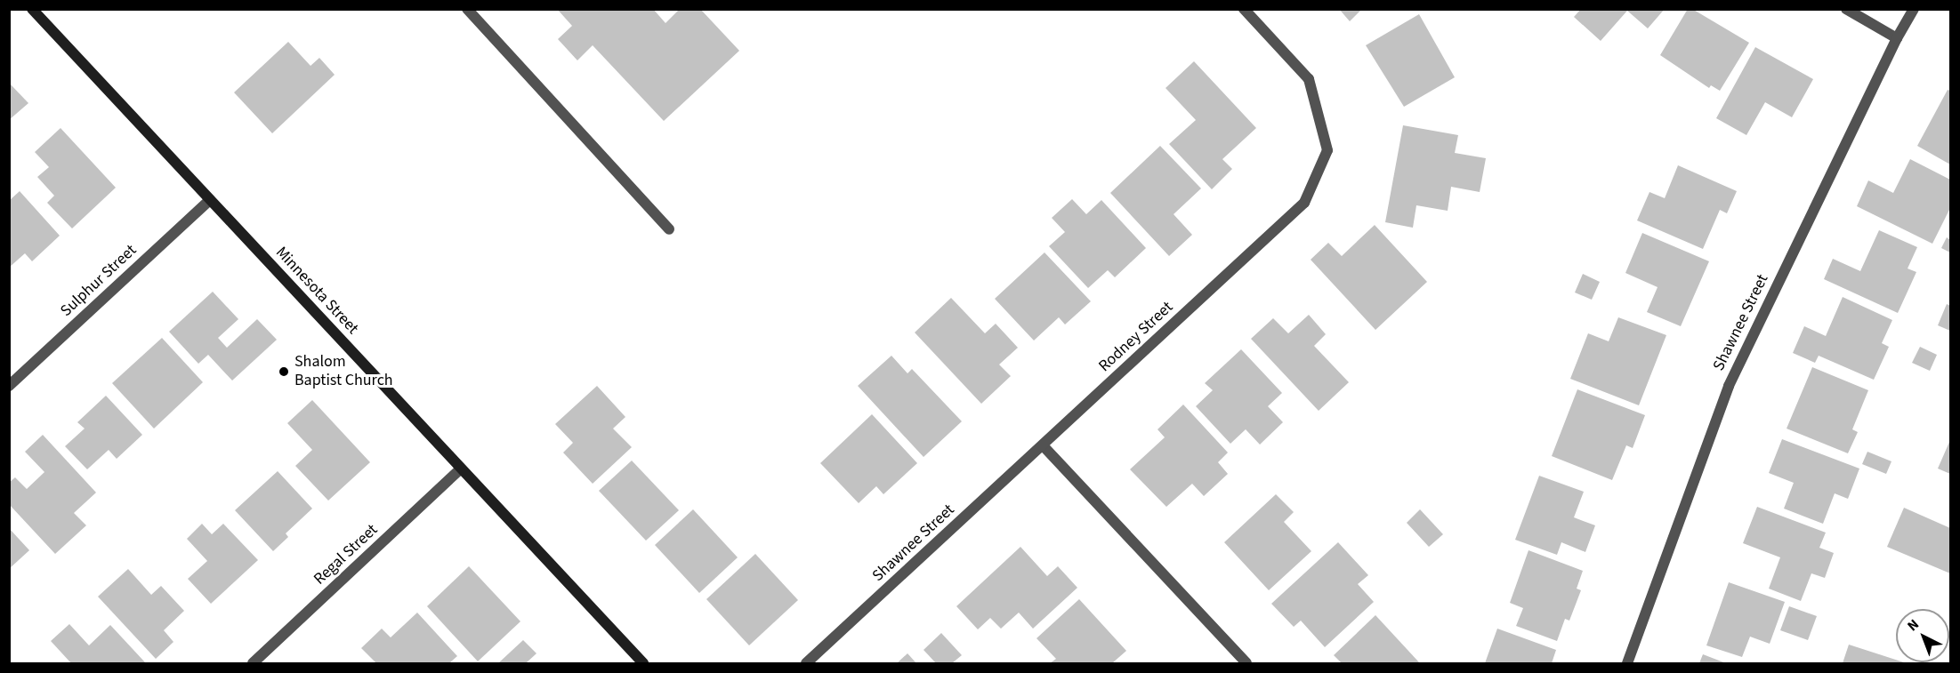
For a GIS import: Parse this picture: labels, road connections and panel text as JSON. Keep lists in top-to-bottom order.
{
  "streets": {
    "street": [
      "Sulphur Street",
      "Minnesota Street",
      "Shawnee Street",
      "Rodney Street",
      "Regal Street"
    ]
  },
  "crossings": [
    ["Sulphur Street", "Minnesota Street"],
    ["Minnesota Street", "Regal Street"],
    ["Shawnee Street", "Rodney Street"]
  ],
  "places": ["Shalom Baptist Church"],
  "north": "top left"
}
